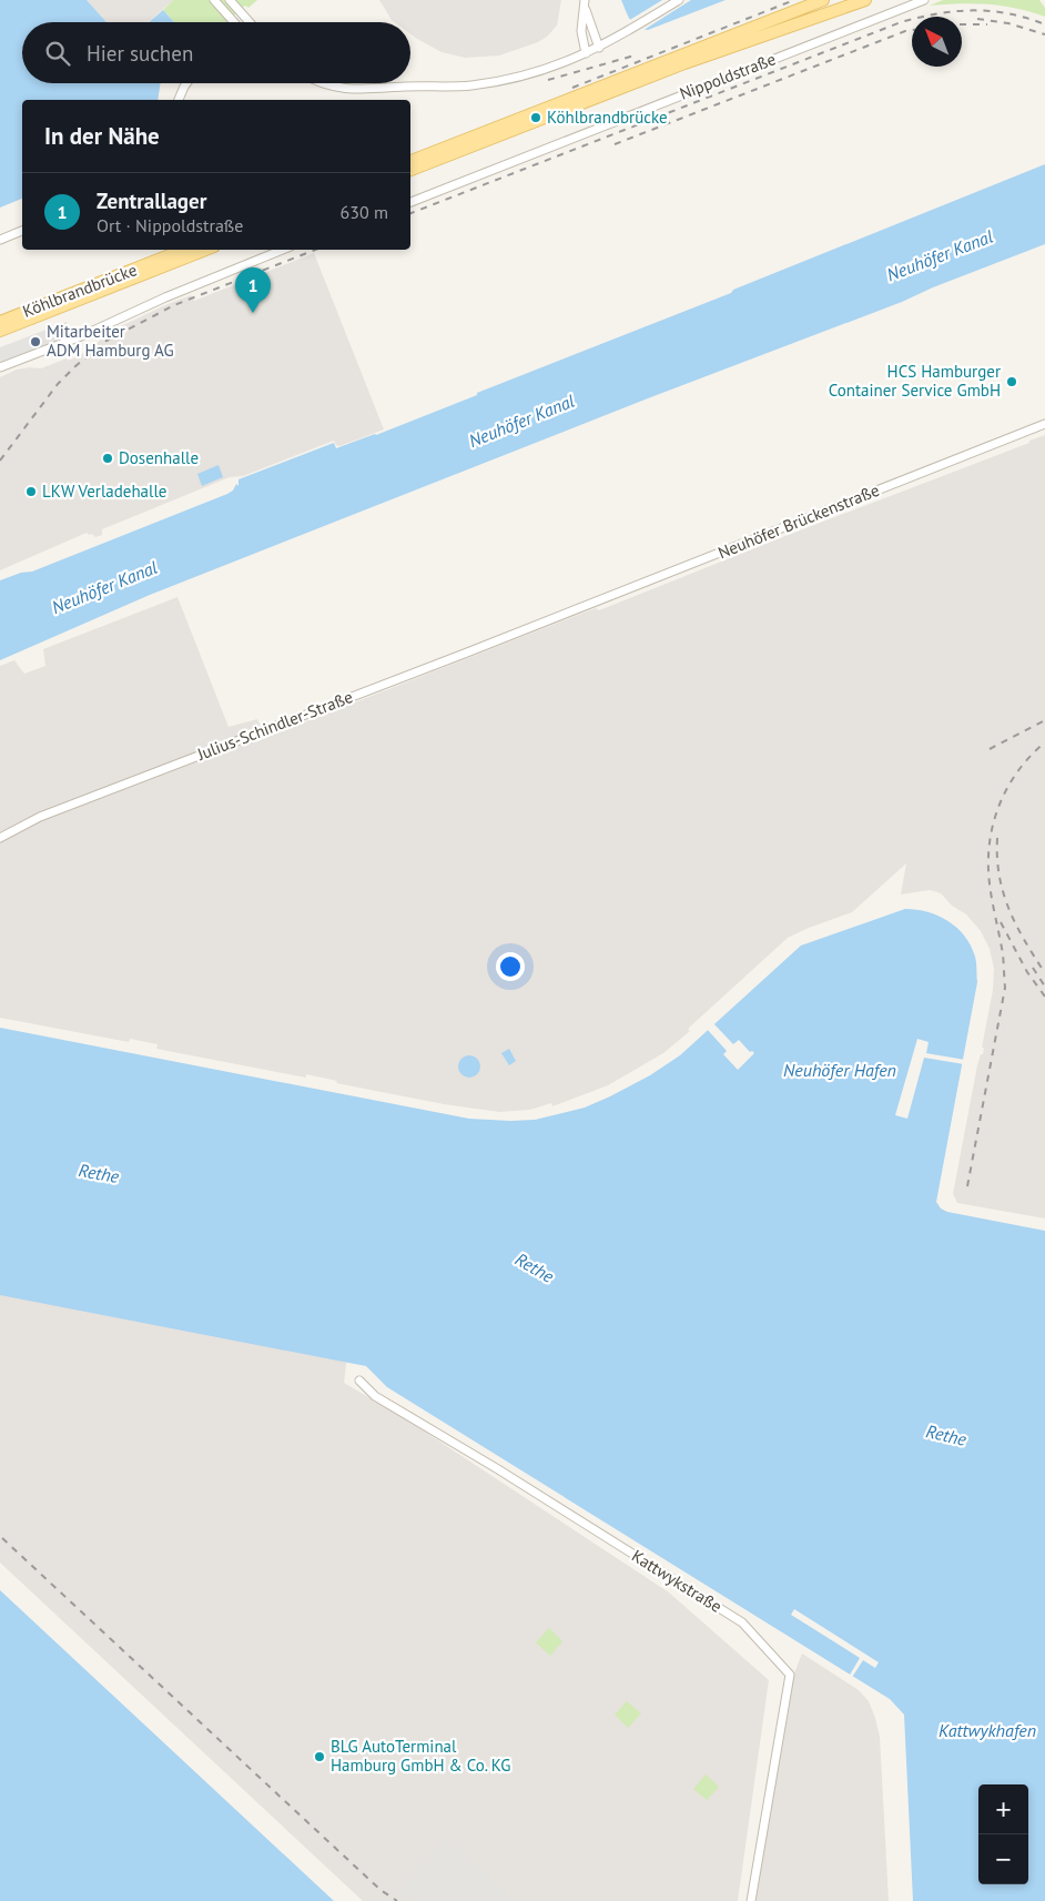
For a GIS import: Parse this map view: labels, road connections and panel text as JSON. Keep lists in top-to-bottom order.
{
  "streets": {
    "main road": ["Köhlbrandbrücke"],
    "street": [
      "Nippoldstraße",
      "Neuhöfer Brückenstraße",
      "Julius-Schindler-Straße",
      "Kattwykstraße"
    ]
  },
  "crossings": [
    ["Neuhöfer Brückenstraße", "Julius-Schindler-Straße"]
  ],
  "water": [
    "Neuhöfer Kanal",
    "Neuhöfer Hafen",
    "Rethe",
    "Kattwykhafen"
  ],
  "places": [
    "Köhlbrandbrücke",
    "Mitarbeiter ADM Hamburg AG",
    "HCS Hamburger Container Service GmbH",
    "Dosenhalle",
    "LKW Verladehalle",
    "BLG AutoTerminal Hamburg GmbH & Co. KG"
  ],
  "north": "top left",
  "page": {
    "search": "Hier suchen",
    "heading": "In der Nähe",
    "list": [
      {
        "mark": "1",
        "name": "Zentrallager",
        "note": "Ort · Nippoldstraße",
        "value": "630 m"
      }
    ],
    "pins": "1",
    "map_buttons": ["+", "−"]
  }
}
